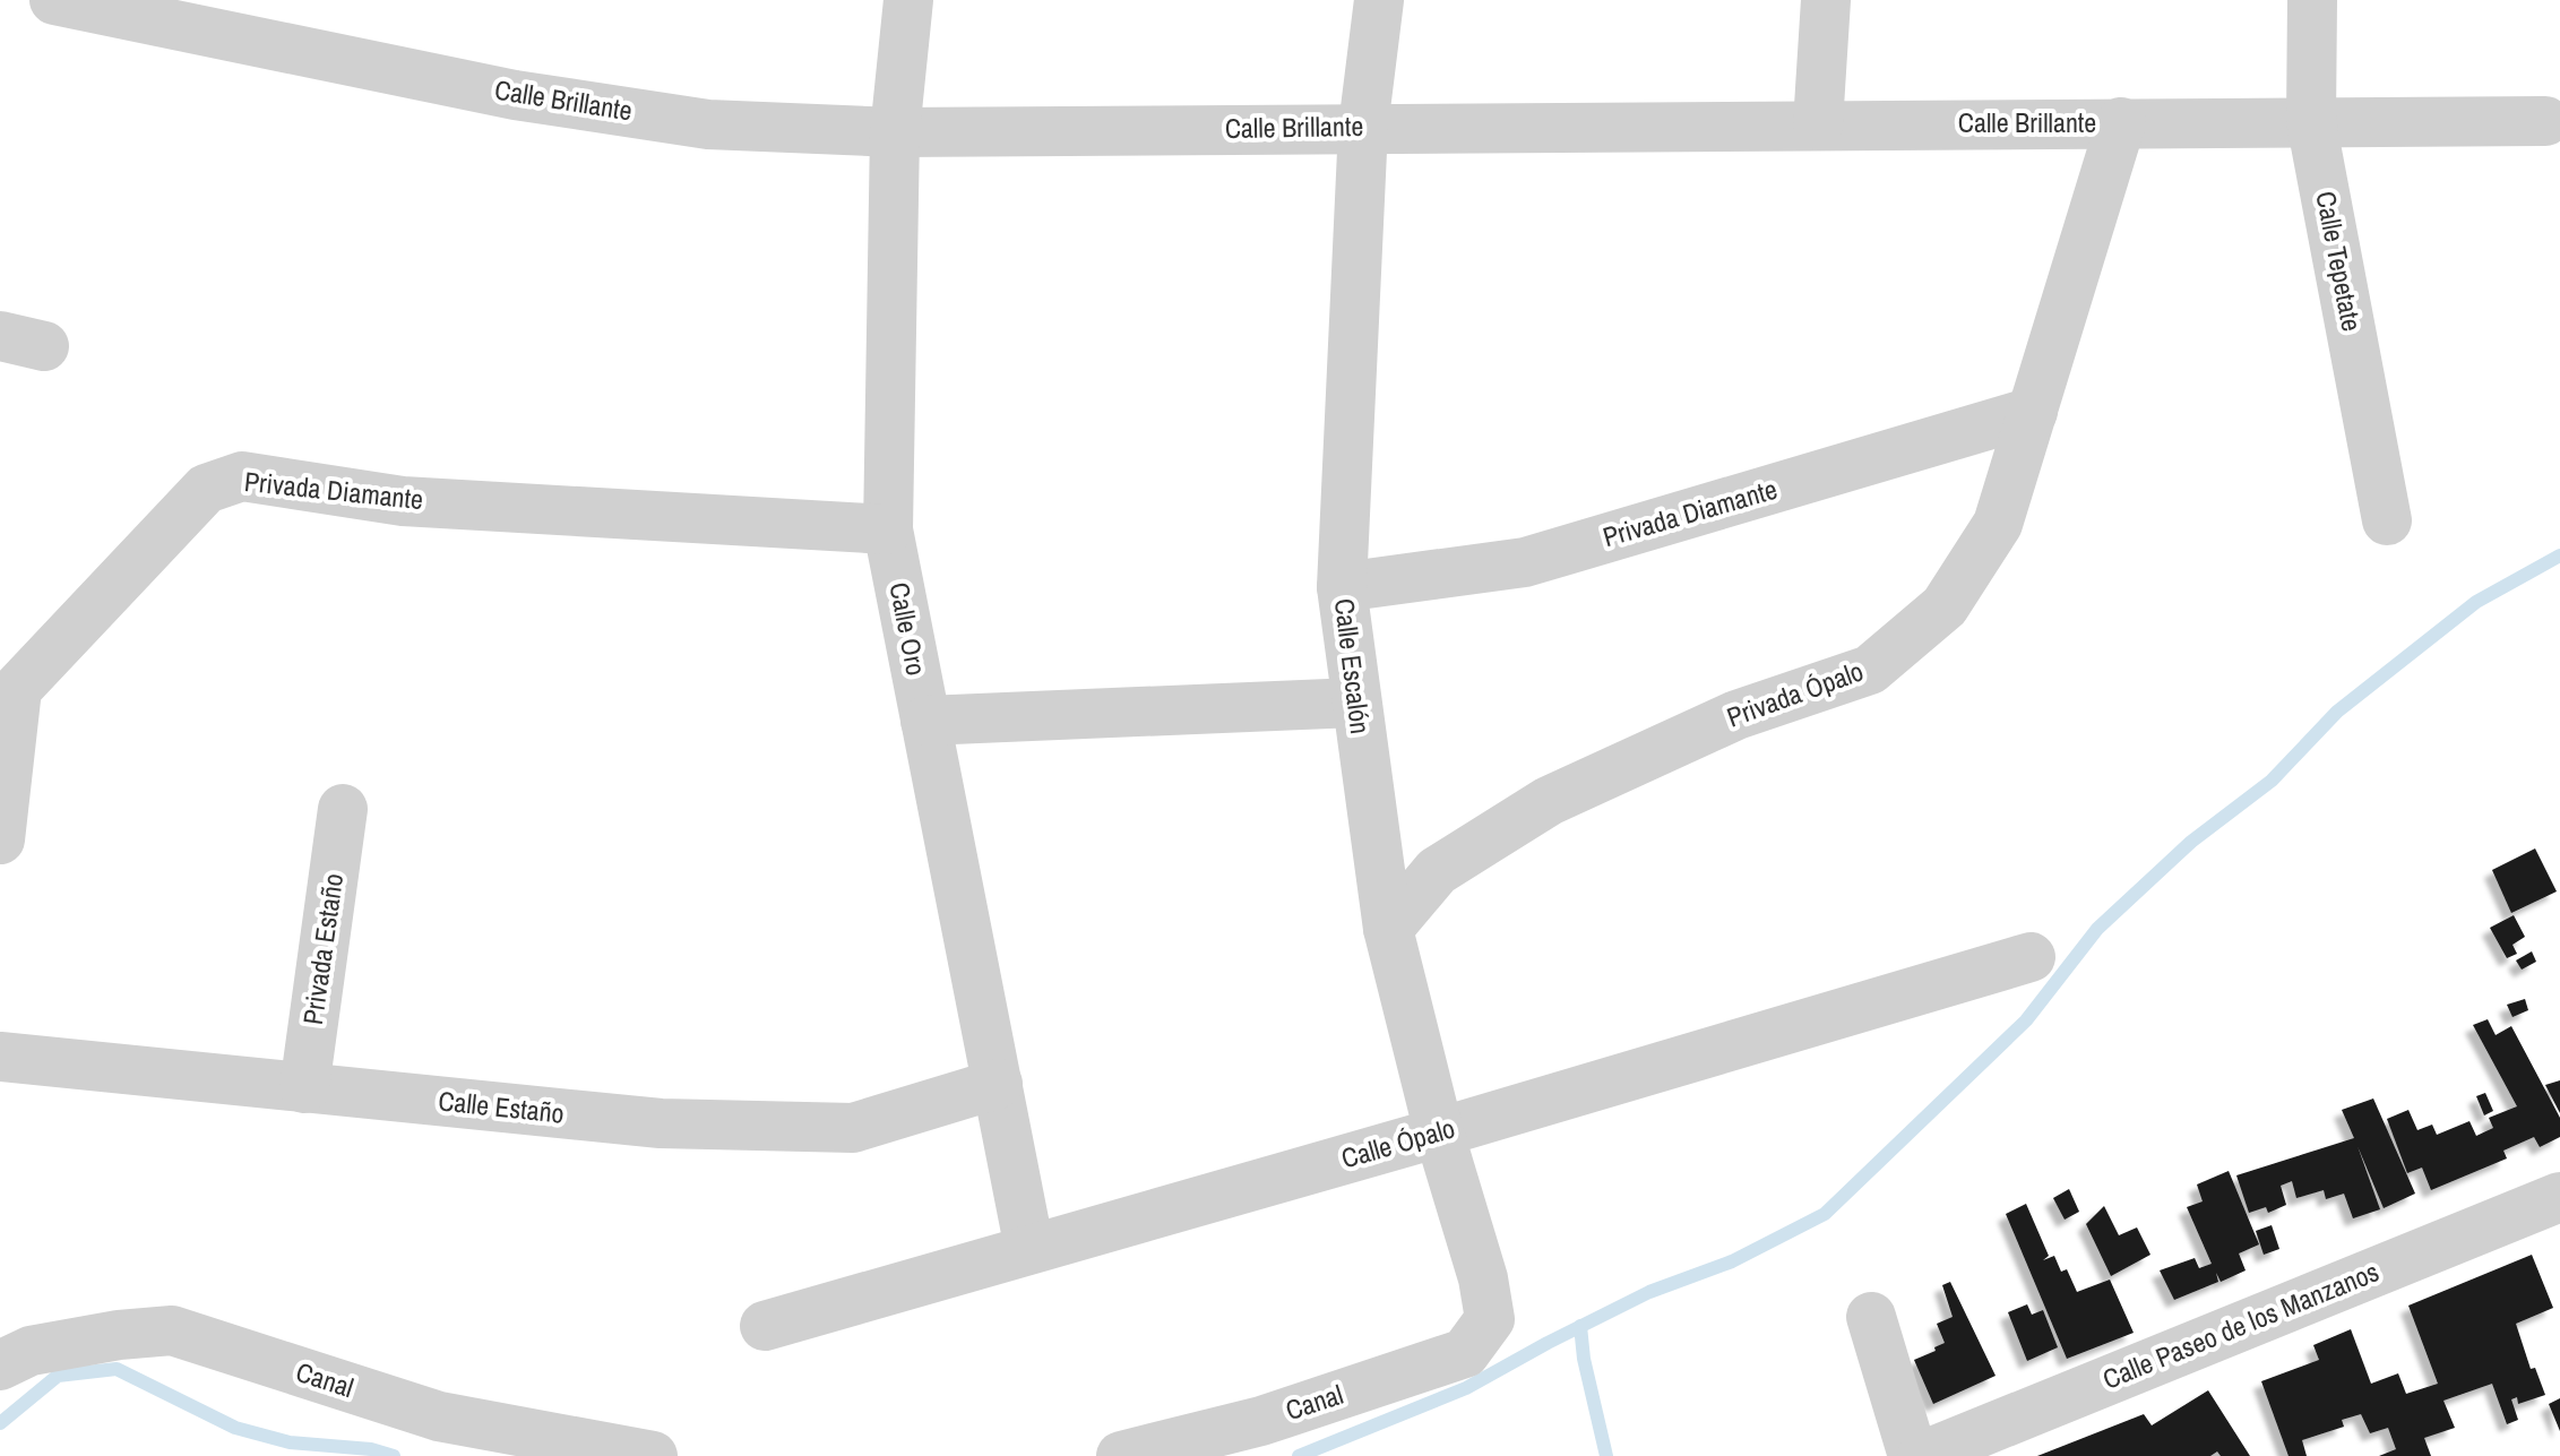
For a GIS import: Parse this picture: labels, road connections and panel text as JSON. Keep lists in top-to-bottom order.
{
  "streets": {
    "street": [
      "Calle Brillante",
      "Calle Tepetate",
      "Privada Diamante",
      "Calle Oro",
      "Calle Escalón",
      "Privada Ópalo",
      "Privada Estaño",
      "Calle Estaño",
      "Calle Ópalo",
      "Calle Paseo de los Manzanos",
      "Canal"
    ]
  },
  "crossings": [
    ["Calle Brillante", "Calle Tepetate"],
    ["Calle Brillante", "Calle Oro"],
    ["Calle Brillante", "Calle Escalón"],
    ["Calle Brillante", "Privada Ópalo"],
    ["Privada Diamante", "Calle Oro"],
    ["Privada Diamante", "Calle Escalón"],
    ["Privada Diamante", "Privada Ópalo"],
    ["Calle Oro", "Calle Estaño"],
    ["Calle Oro", "Calle Ópalo"],
    ["Calle Escalón", "Privada Ópalo"],
    ["Calle Escalón", "Calle Ópalo"],
    ["Calle Escalón", "Canal"],
    ["Privada Estaño", "Calle Estaño"]
  ]
}
